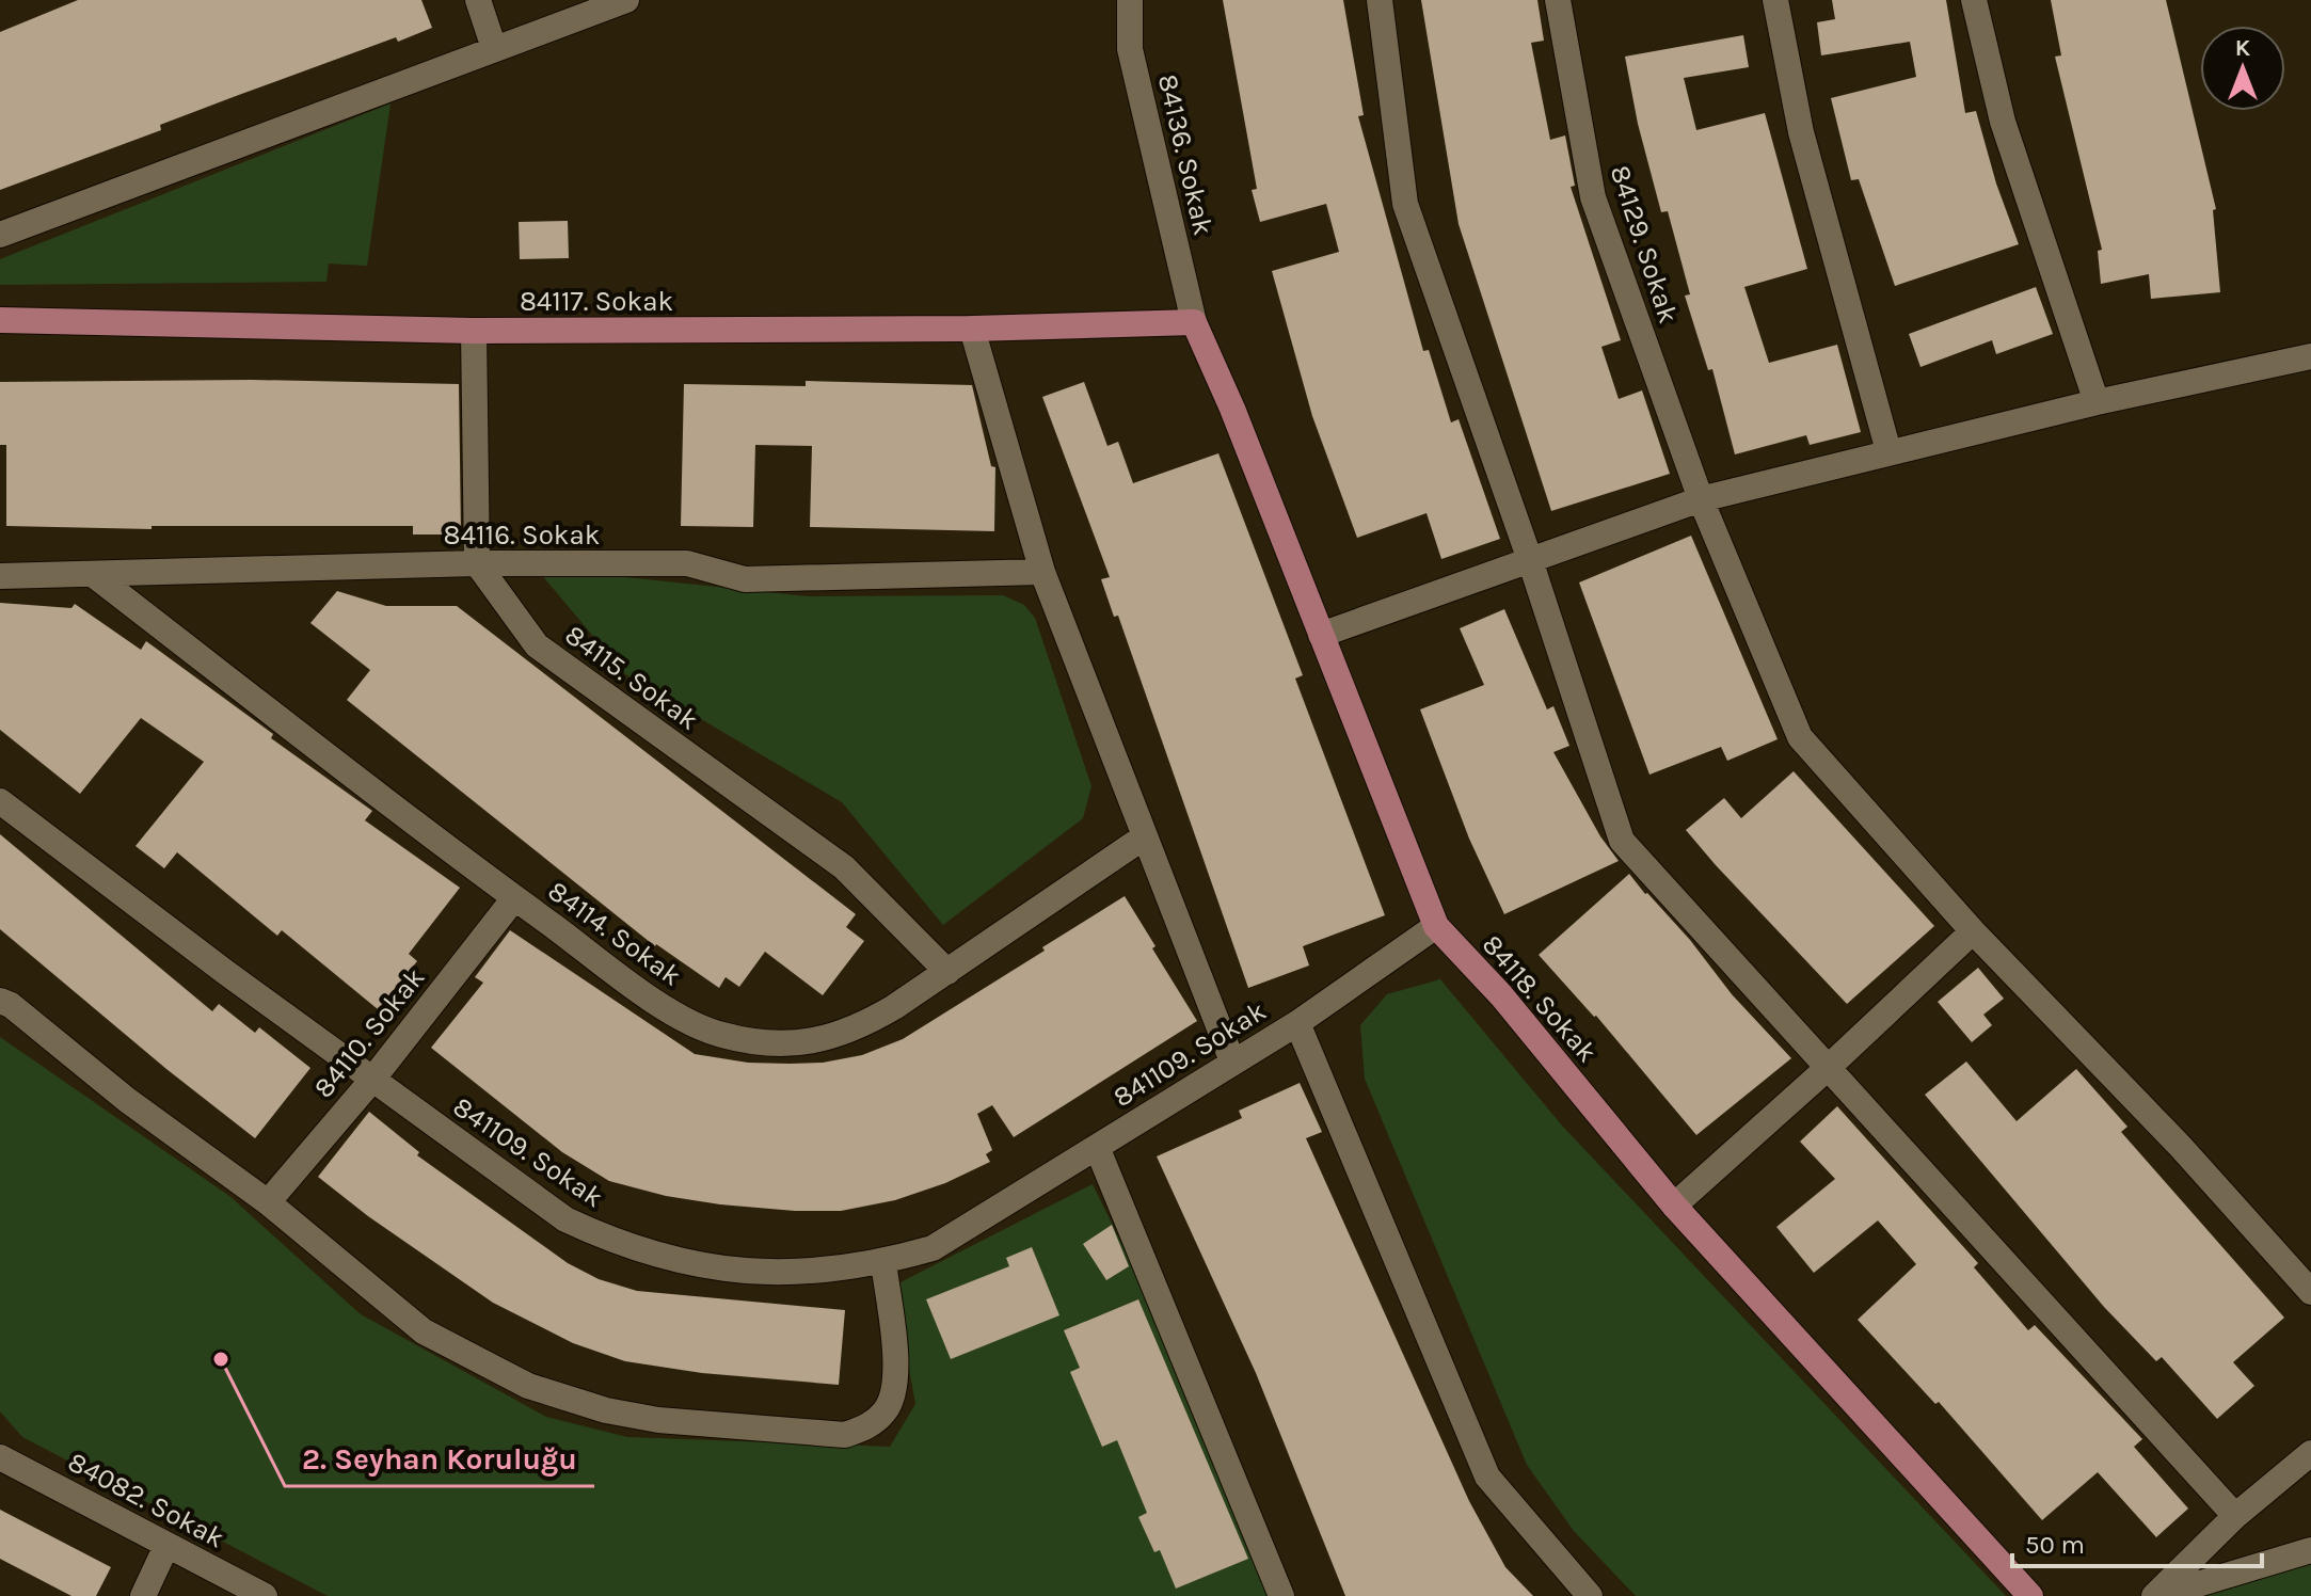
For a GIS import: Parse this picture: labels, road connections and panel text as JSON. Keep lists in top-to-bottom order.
{
  "streets": {
    "main road": ["84117. Sokak", "84118. Sokak"],
    "street": [
      "84136. Sokak",
      "84129. Sokak",
      "84116. Sokak",
      "84115. Sokak",
      "84114. Sokak",
      "84110. Sokak",
      "841109. Sokak",
      "84082. Sokak"
    ]
  },
  "crossings": [
    ["84136. Sokak", "84117. Sokak"],
    ["84136. Sokak", "84118. Sokak"],
    ["84117. Sokak", "84118. Sokak"],
    ["84116. Sokak", "84115. Sokak"],
    ["84116. Sokak", "84114. Sokak"],
    ["84115. Sokak", "84114. Sokak"],
    ["84114. Sokak", "84110. Sokak"],
    ["84118. Sokak", "841109. Sokak"],
    ["84110. Sokak", "841109. Sokak"]
  ],
  "places": ["2. Seyhan Koruluğu"],
  "scale_bar": "50 m",
  "north": "top"
}
